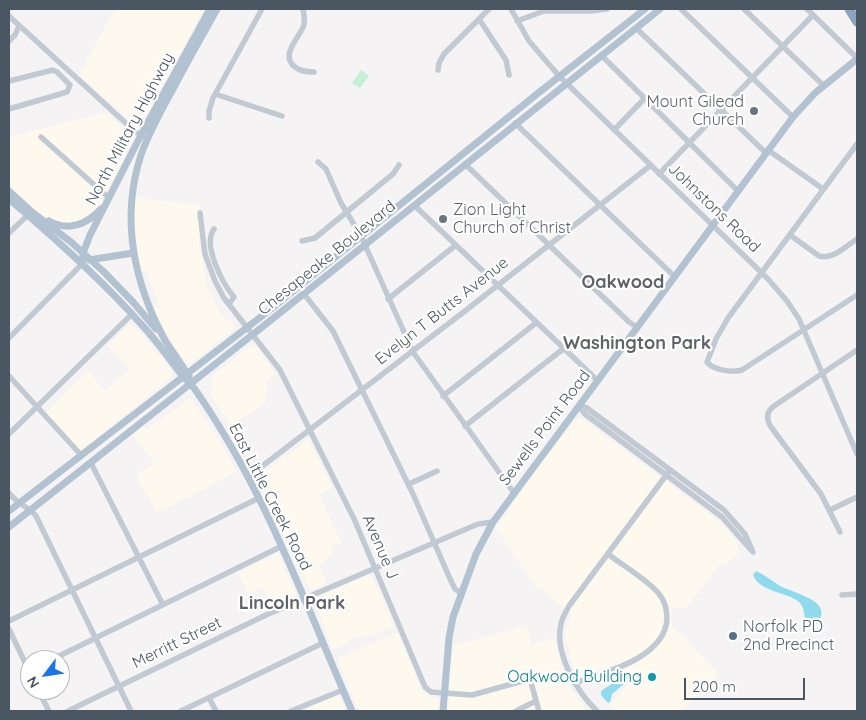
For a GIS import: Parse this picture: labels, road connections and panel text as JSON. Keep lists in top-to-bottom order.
{
  "streets": {
    "main road": [
      "North Military Highway",
      "Chesapeake Boulevard",
      "Sewells Point Road",
      "East Little Creek Road"
    ],
    "street": [
      "Johnstons Road",
      "Evelyn T Butts Avenue",
      "Avenue J",
      "Merritt Street"
    ]
  },
  "crossings": [
    ["North Military Highway", "East Little Creek Road"],
    ["Johnstons Road", "Chesapeake Boulevard"],
    ["Johnstons Road", "Evelyn T Butts Avenue"],
    ["Johnstons Road", "Sewells Point Road"],
    ["Chesapeake Boulevard", "East Little Creek Road"],
    ["Chesapeake Boulevard", "Avenue J"],
    ["Evelyn T Butts Avenue", "East Little Creek Road"],
    ["Evelyn T Butts Avenue", "Avenue J"],
    ["Sewells Point Road", "Avenue J"],
    ["Sewells Point Road", "Merritt Street"],
    ["East Little Creek Road", "Merritt Street"],
    ["Avenue J", "Merritt Street"]
  ],
  "districts": ["Oakwood", "Washington Park", "Lincoln Park"],
  "places": [
    "Mount Gilead Church",
    "Zion Light Church of Christ",
    "Norfolk PD 2nd Precinct",
    "Oakwood Building"
  ],
  "scale_bar": "200 m",
  "north": "bottom left"
}
